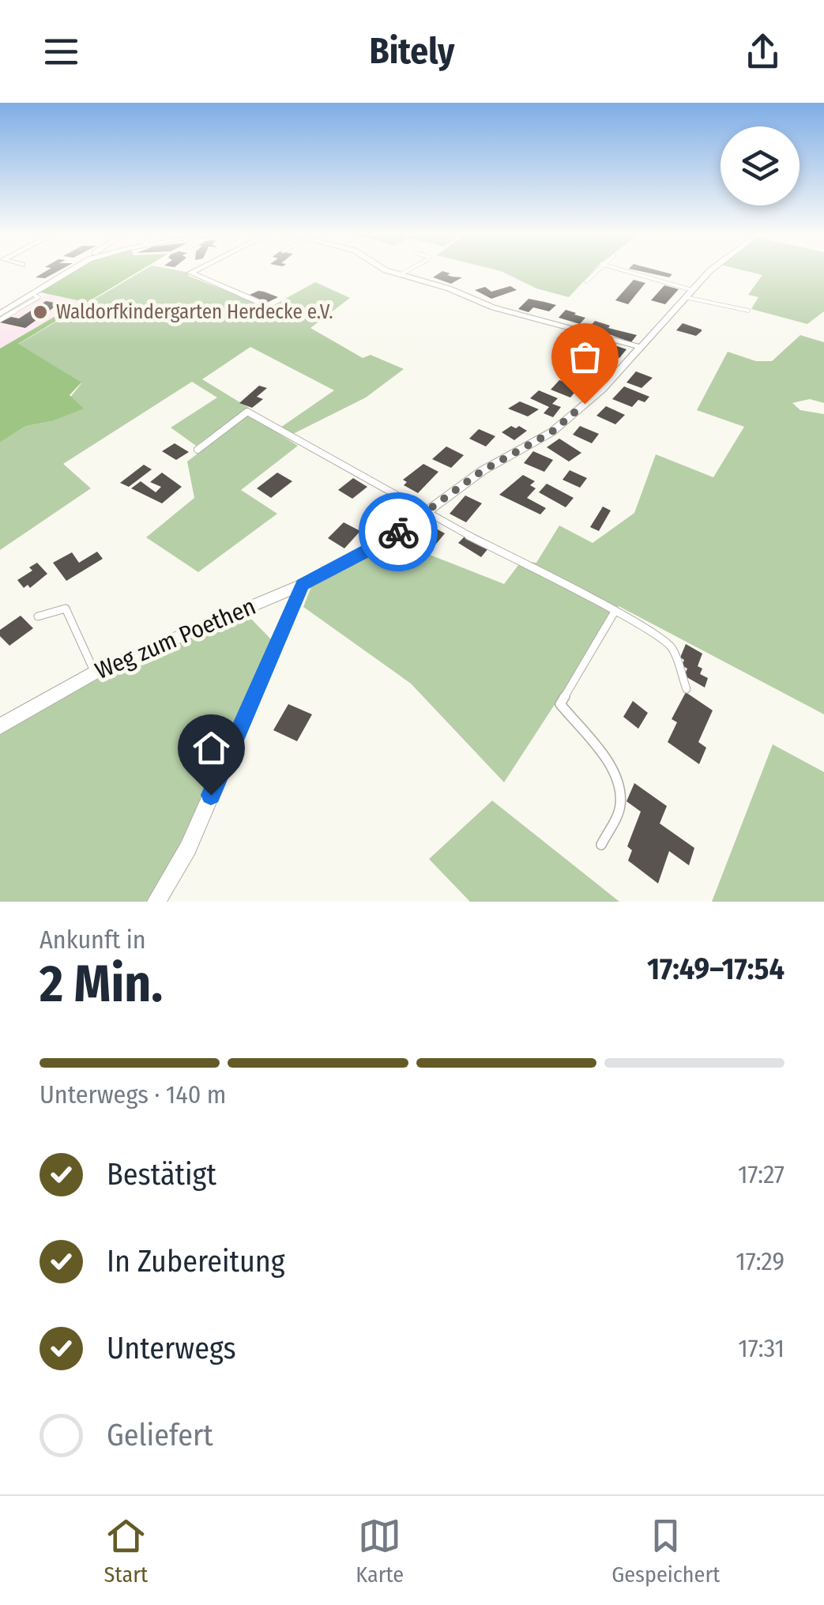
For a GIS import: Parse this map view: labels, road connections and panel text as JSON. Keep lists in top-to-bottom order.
{
  "streets": {
    "street": ["Weg zum Poethen"]
  },
  "places": ["Waldorfkindergarten Herdecke e.V."],
  "page": {
    "header": "Bitely",
    "heading": ["2 Min.", "Ankunft in", "17:49–17:54"],
    "bar": "Unterwegs · 140 m",
    "list": [
      ["Bestätigt", "17:27"],
      ["In Zubereitung", "17:29"],
      ["Unterwegs", "17:31"],
      "Geliefert"
    ],
    "tabs": ["Start", "Karte", "Gespeichert"]
  }
}
